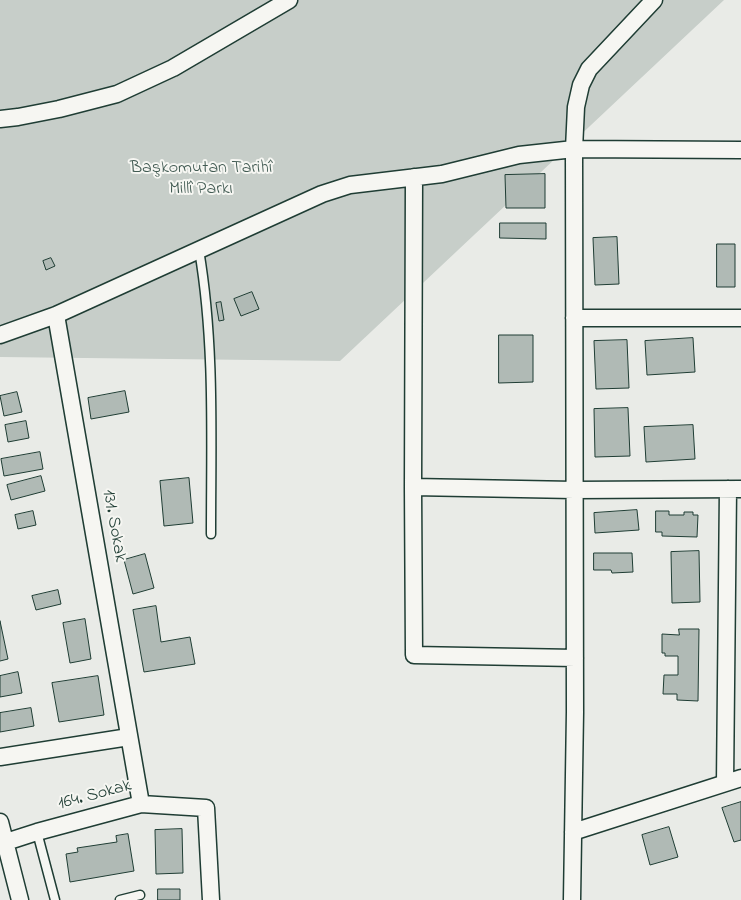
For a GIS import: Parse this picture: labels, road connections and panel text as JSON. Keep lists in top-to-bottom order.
{
  "streets": {
    "street": ["131. Sokak", "164. Sokak"]
  },
  "crossings": [
    ["131. Sokak", "164. Sokak"]
  ],
  "parks": ["Başkomutan Tarihî Millî Parkı"]
}
